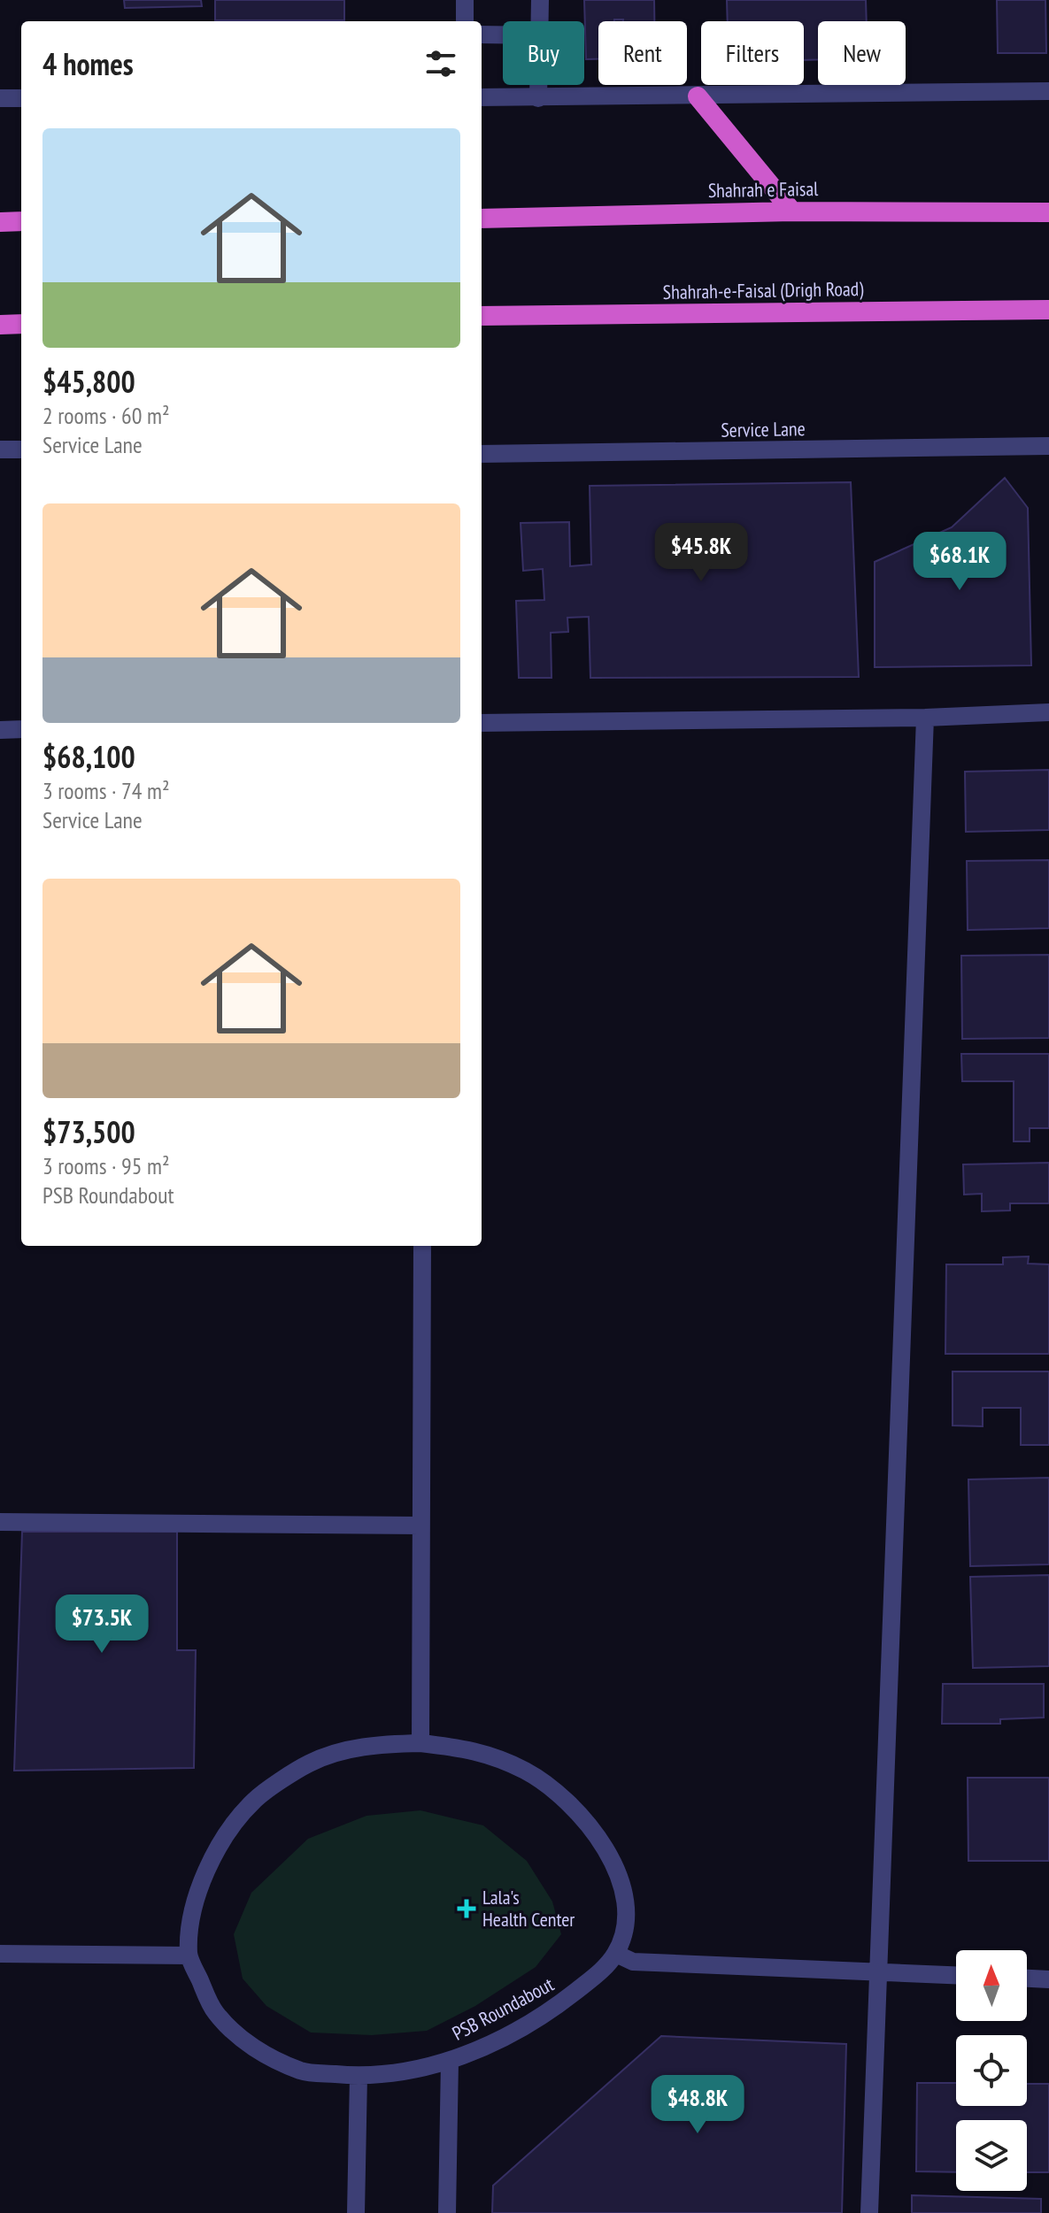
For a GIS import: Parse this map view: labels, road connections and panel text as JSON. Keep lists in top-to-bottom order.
{
  "streets": {
    "highway": ["Shahrah e Faisal", "Shahrah-e-Faisal (Drigh Road)"],
    "street": ["Service Lane", "PSB Roundabout"]
  },
  "places": {
    "health": ["Lala's Health Center"]
  },
  "north": "top",
  "page": {
    "chip": [
      "Buy",
      "Rent",
      "Filters",
      "New"
    ],
    "heading": "4 homes",
    "list": [
      {
        "name": "$45,800",
        "note": "2 rooms · 60 m² · Service Lane"
      },
      {
        "name": "$68,100",
        "note": "3 rooms · 74 m² · Service Lane"
      },
      {
        "name": "$73,500",
        "note": "3 rooms · 95 m² · PSB Roundabout"
      }
    ],
    "price": [
      "$45.8K",
      "$68.1K",
      "$73.5K",
      "$48.8K"
    ]
  }
}
